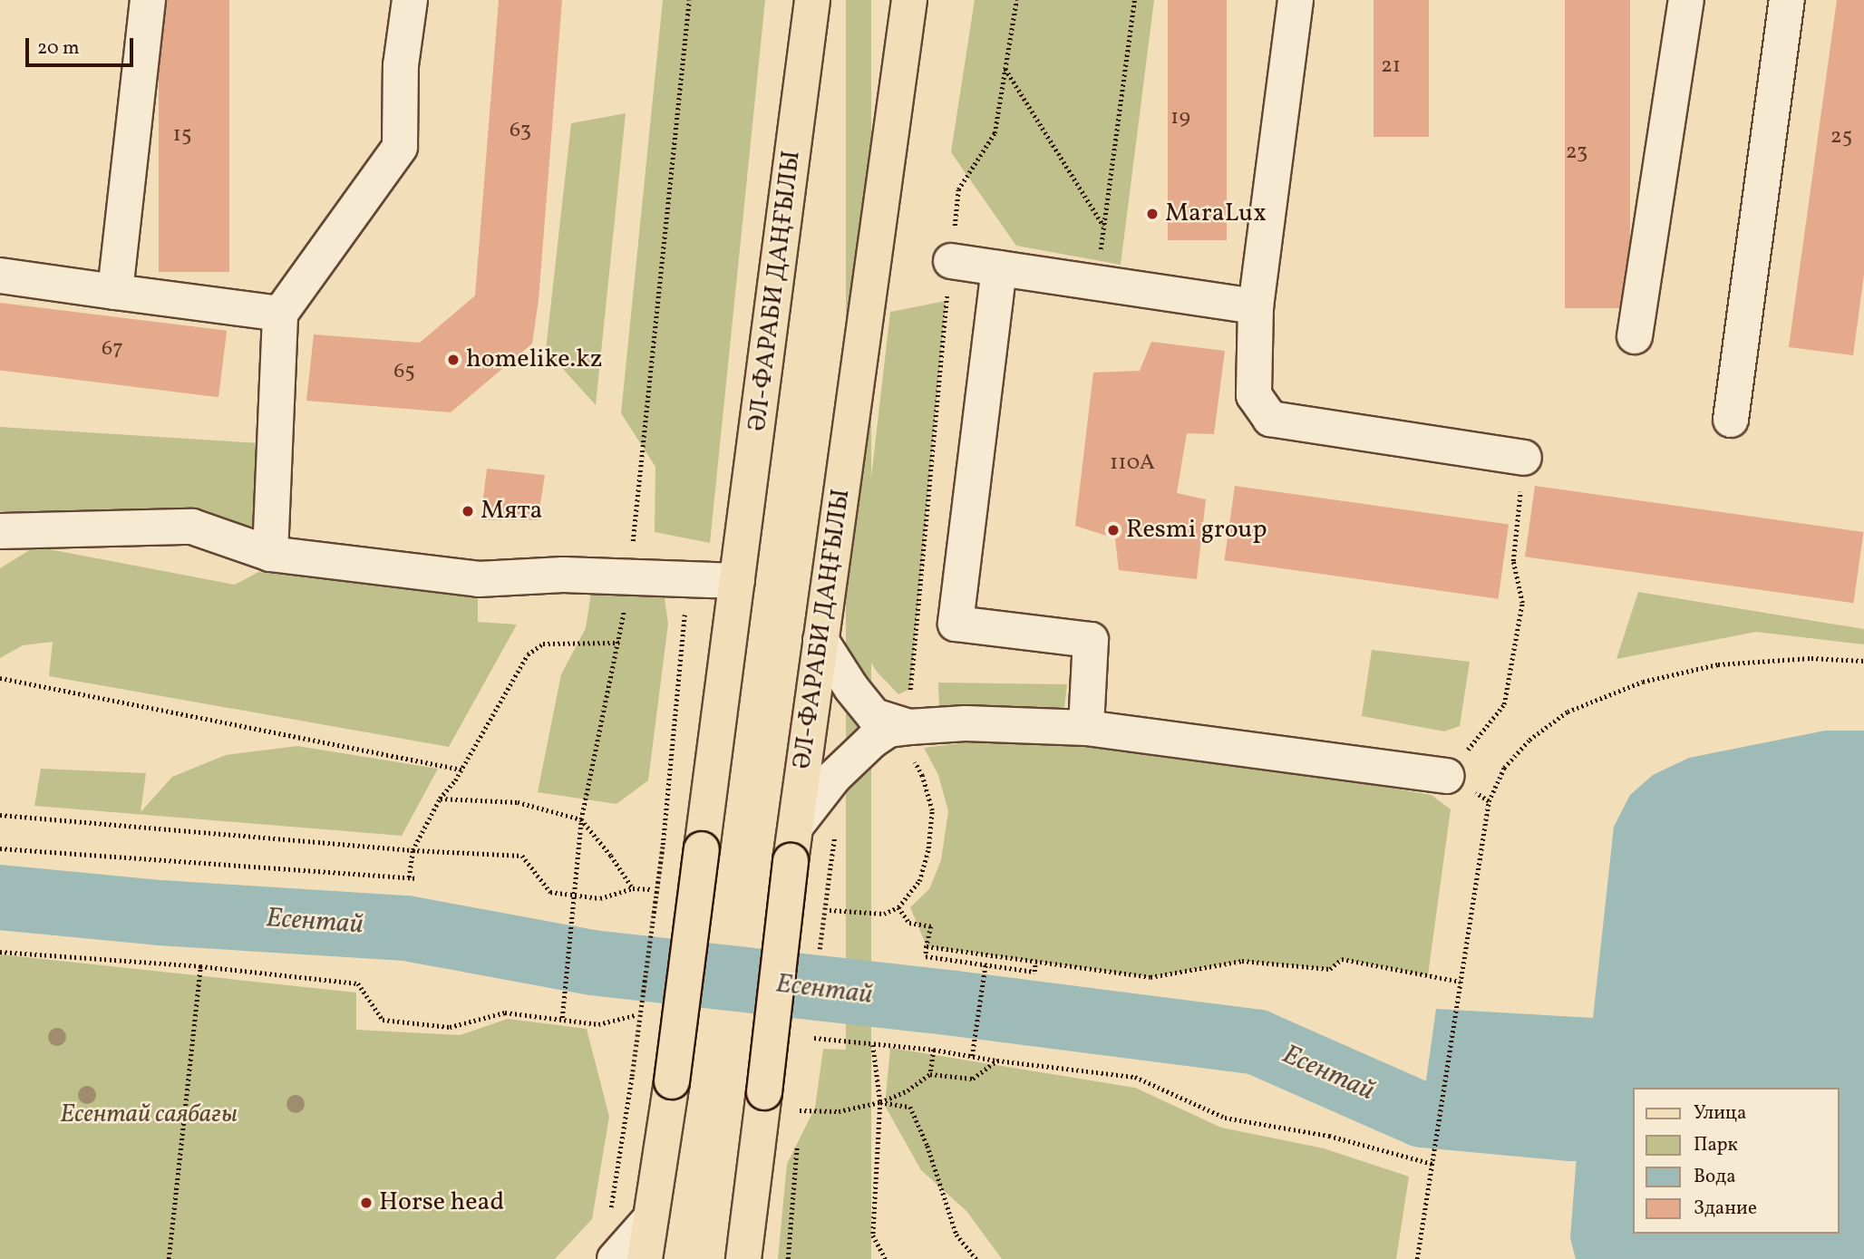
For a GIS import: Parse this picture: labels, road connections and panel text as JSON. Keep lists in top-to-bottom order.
{
  "streets": {
    "main road": ["ӘЛ-ФАРАБИ ДАҢҒЫЛЫ"]
  },
  "water": ["Есентай"],
  "parks": ["Есентай саябағы"],
  "places": [
    "MaraLux",
    "homelike.kz",
    "Мята",
    "Resmi group",
    "Horse head"
  ],
  "house_numbers": [
    "21",
    "19",
    "63",
    "15",
    "25",
    "23",
    "67",
    "65",
    "110А"
  ],
  "legend": [
    "Улица",
    "Парк",
    "Вода",
    "Здание"
  ],
  "scale_bar": "20 m"
}
